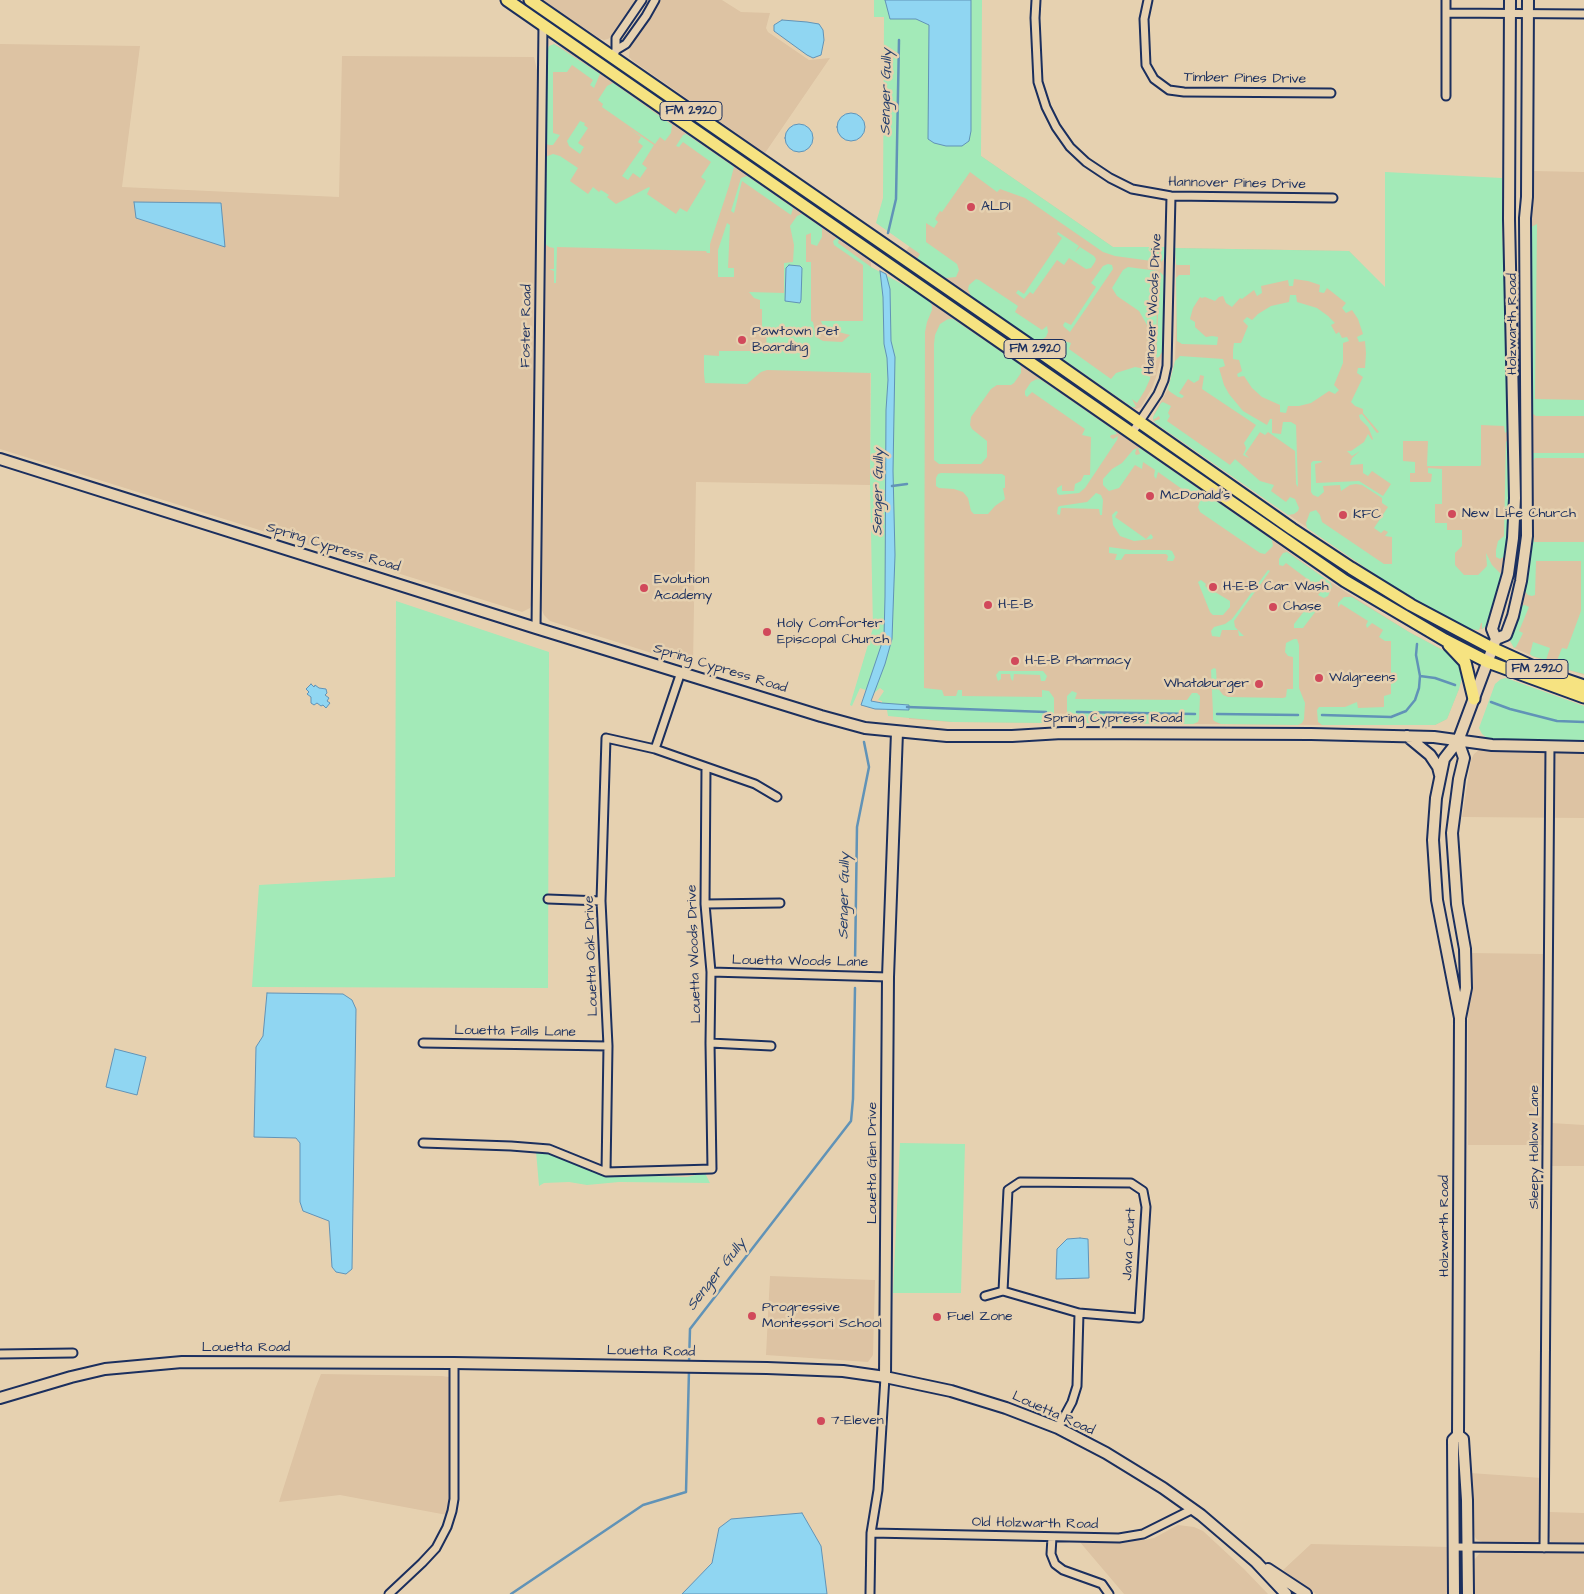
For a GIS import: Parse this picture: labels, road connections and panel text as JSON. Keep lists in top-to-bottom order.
{
  "streets": {
    "main road": [
      "FM 2920",
      "Holzwarth Road",
      "Spring Cypress Road",
      "Louetta Glen Drive",
      "Louetta Road"
    ],
    "street": [
      "Timber Pines Drive",
      "Hannover Pines Drive",
      "Hanover Woods Drive",
      "Foster Road",
      "Louetta Woods Drive",
      "Louetta Oak Drive",
      "Louetta Woods Lane",
      "Louetta Falls Lane",
      "Sleepy Hollow Lane",
      "Java Court",
      "Old Holzwarth Road"
    ]
  },
  "crossings": [
    ["FM 2920", "Hanover Woods Drive"],
    ["FM 2920", "Holzwarth Road"],
    ["FM 2920", "Foster Road"],
    ["Hannover Pines Drive", "Hanover Woods Drive"],
    ["Holzwarth Road", "Spring Cypress Road"],
    ["Foster Road", "Spring Cypress Road"],
    ["Spring Cypress Road", "Sleepy Hollow Lane"],
    ["Spring Cypress Road", "Louetta Glen Drive"],
    ["Louetta Woods Drive", "Louetta Oak Drive"],
    ["Louetta Woods Drive", "Louetta Woods Lane"],
    ["Louetta Oak Drive", "Louetta Falls Lane"],
    ["Louetta Woods Lane", "Louetta Glen Drive"],
    ["Louetta Glen Drive", "Louetta Road"],
    ["Louetta Glen Drive", "Old Holzwarth Road"],
    ["Louetta Road", "Old Holzwarth Road"]
  ],
  "water": ["Senger Gully"],
  "places": [
    "ALDI",
    "Pawtown Pet Boarding",
    "McDonald's",
    "New Life Church",
    "KFC",
    "H-E-B Car Wash",
    "Evolution Academy",
    "H-E-B",
    "Chase",
    "Holy Comforter Episcopal Church",
    "H-E-B Pharmacy",
    "Walgreens",
    "Whataburger",
    "Progressive Montessori School",
    "Fuel Zone",
    "7-Eleven"
  ]
}
